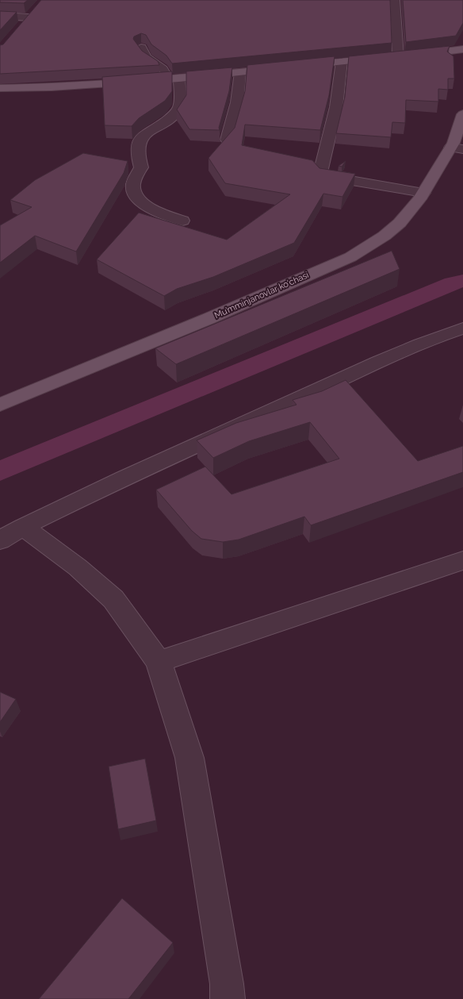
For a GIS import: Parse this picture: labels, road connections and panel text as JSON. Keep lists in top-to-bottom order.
{
  "streets": {
    "main road": ["Mu’mminjanovlar ko‘chasi"]
  }
}
